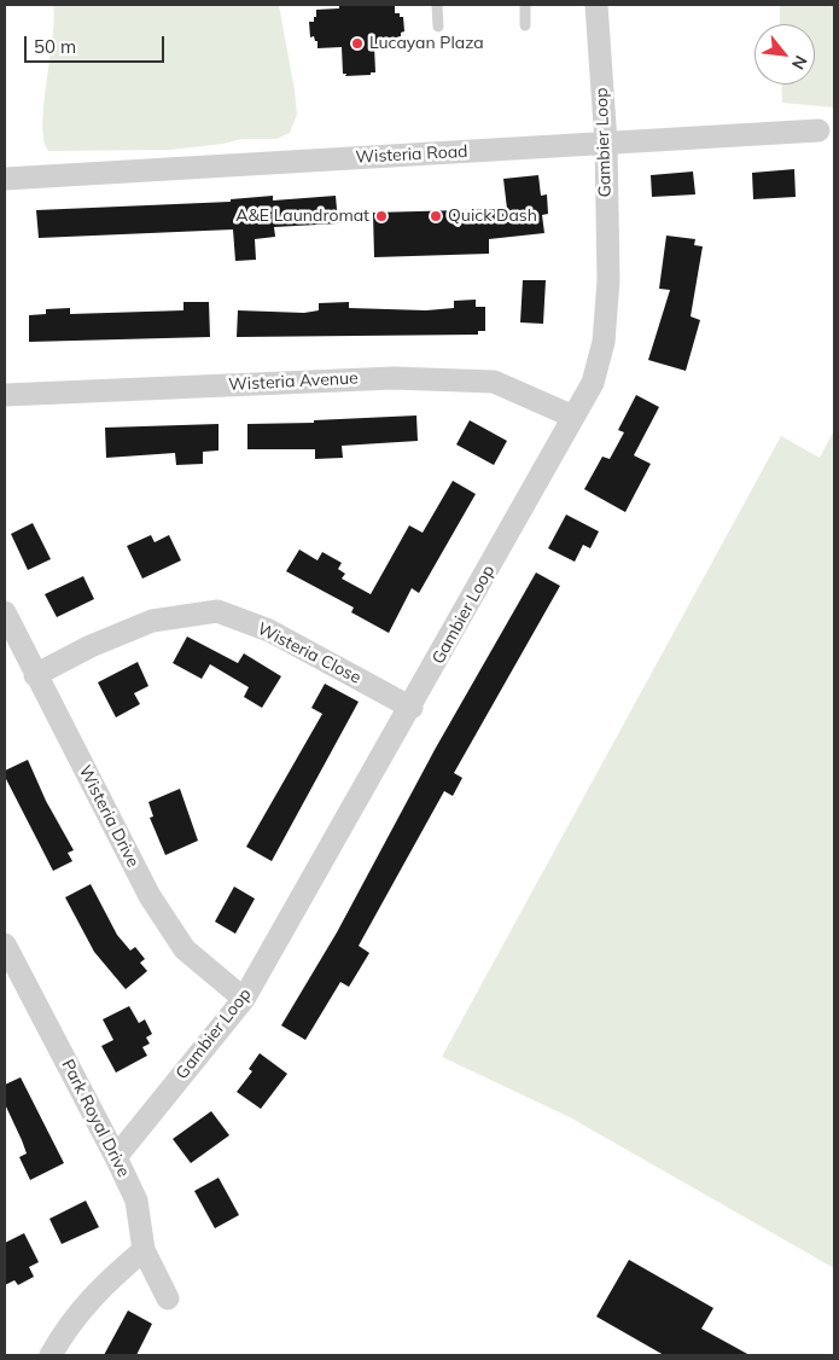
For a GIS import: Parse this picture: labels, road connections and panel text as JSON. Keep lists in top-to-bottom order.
{
  "streets": {
    "street": [
      "Gambier Loop",
      "Wisteria Road",
      "Wisteria Avenue",
      "Wisteria Close",
      "Wisteria Drive",
      "Park Royal Drive"
    ]
  },
  "crossings": [
    ["Gambier Loop", "Wisteria Road"],
    ["Gambier Loop", "Wisteria Avenue"],
    ["Gambier Loop", "Wisteria Close"],
    ["Gambier Loop", "Wisteria Drive"],
    ["Gambier Loop", "Park Royal Drive"],
    ["Wisteria Close", "Wisteria Drive"]
  ],
  "places": ["Lucayan Plaza", "A&E Laundromat", "Quick Dash"],
  "scale_bar": "50 m",
  "north": "bottom right"
}
